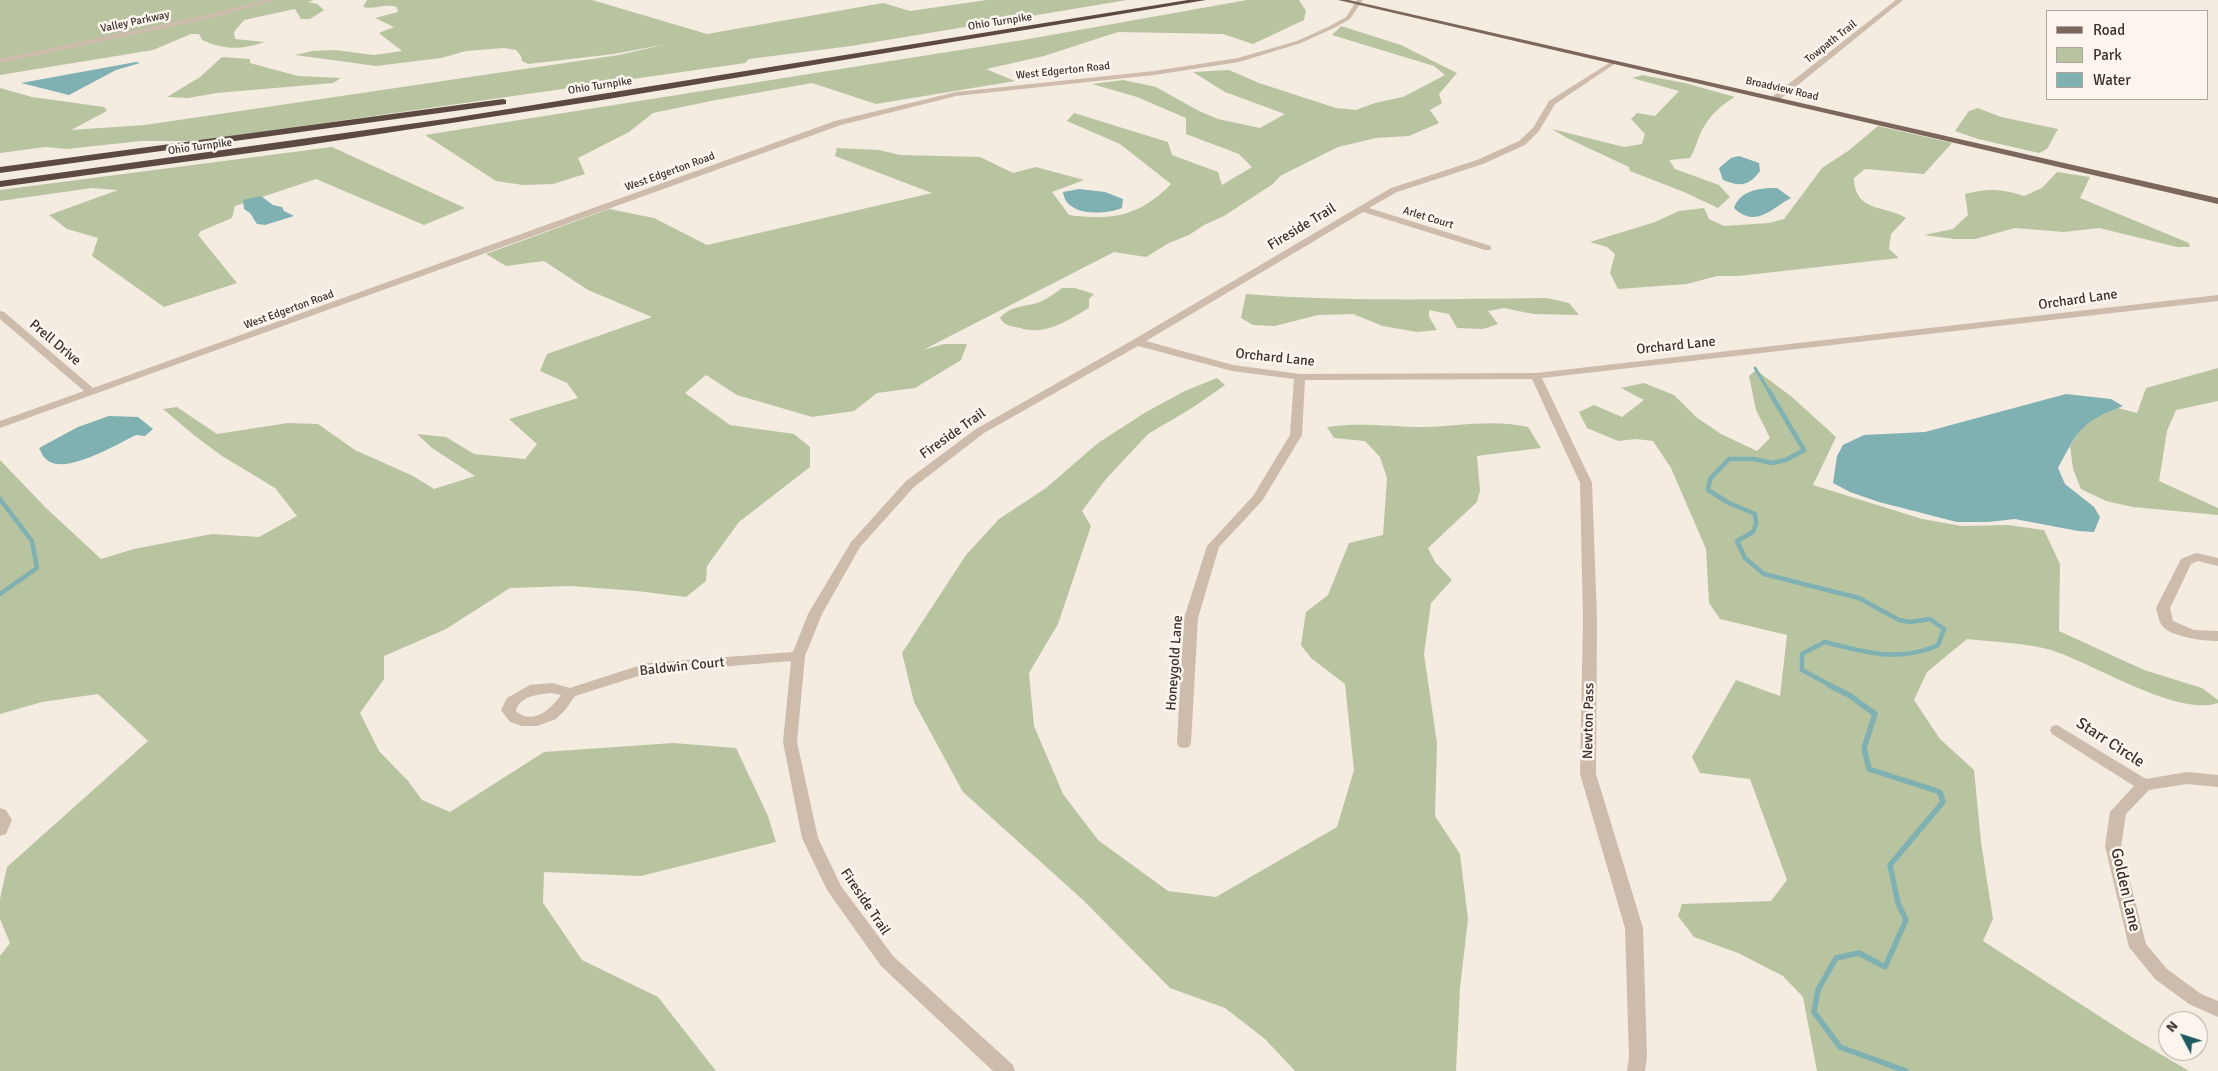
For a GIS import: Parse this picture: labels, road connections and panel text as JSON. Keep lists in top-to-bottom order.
{
  "streets": {
    "highway": ["Ohio Turnpike"],
    "main road": ["Broadview Road"],
    "street": [
      "Valley Parkway",
      "Towpath Trail",
      "West Edgerton Road",
      "Arlet Court",
      "Fireside Trail",
      "Orchard Lane",
      "Prell Drive",
      "Honeygold Lane",
      "Baldwin Court",
      "Newton Pass",
      "Starr Circle",
      "Golden Lane"
    ]
  },
  "crossings": [
    ["Towpath Trail", "Broadview Road"],
    ["West Edgerton Road", "Broadview Road"],
    ["West Edgerton Road", "Prell Drive"],
    ["Broadview Road", "Fireside Trail"],
    ["Arlet Court", "Fireside Trail"],
    ["Fireside Trail", "Orchard Lane"],
    ["Fireside Trail", "Baldwin Court"],
    ["Orchard Lane", "Honeygold Lane"],
    ["Orchard Lane", "Newton Pass"],
    ["Starr Circle", "Golden Lane"]
  ],
  "legend": ["Road", "Park", "Water"],
  "north": "top left"
}
